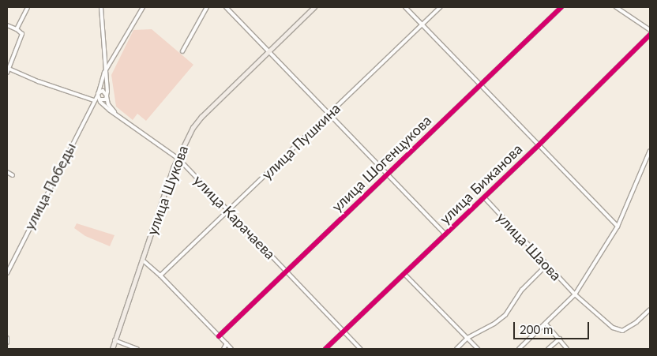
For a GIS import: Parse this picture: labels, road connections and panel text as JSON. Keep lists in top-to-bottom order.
{
  "streets": {
    "main road": ["улица Шукова"],
    "street": [
      "улица Пушкина",
      "улица Шогенцукова",
      "улица Бижанова",
      "улица Победы",
      "улица Карачаева",
      "улица Шаова"
    ]
  },
  "crossings": [
    ["улица Пушкина", "улица Карачаева"],
    ["улица Шогенцукова", "улица Карачаева"],
    ["улица Бижанова", "улица Карачаева"],
    ["улица Бижанова", "улица Шаова"],
    ["улица Победы", "улица Карачаева"],
    ["улица Шукова", "улица Карачаева"]
  ],
  "scale_bar": "200 m"
}
